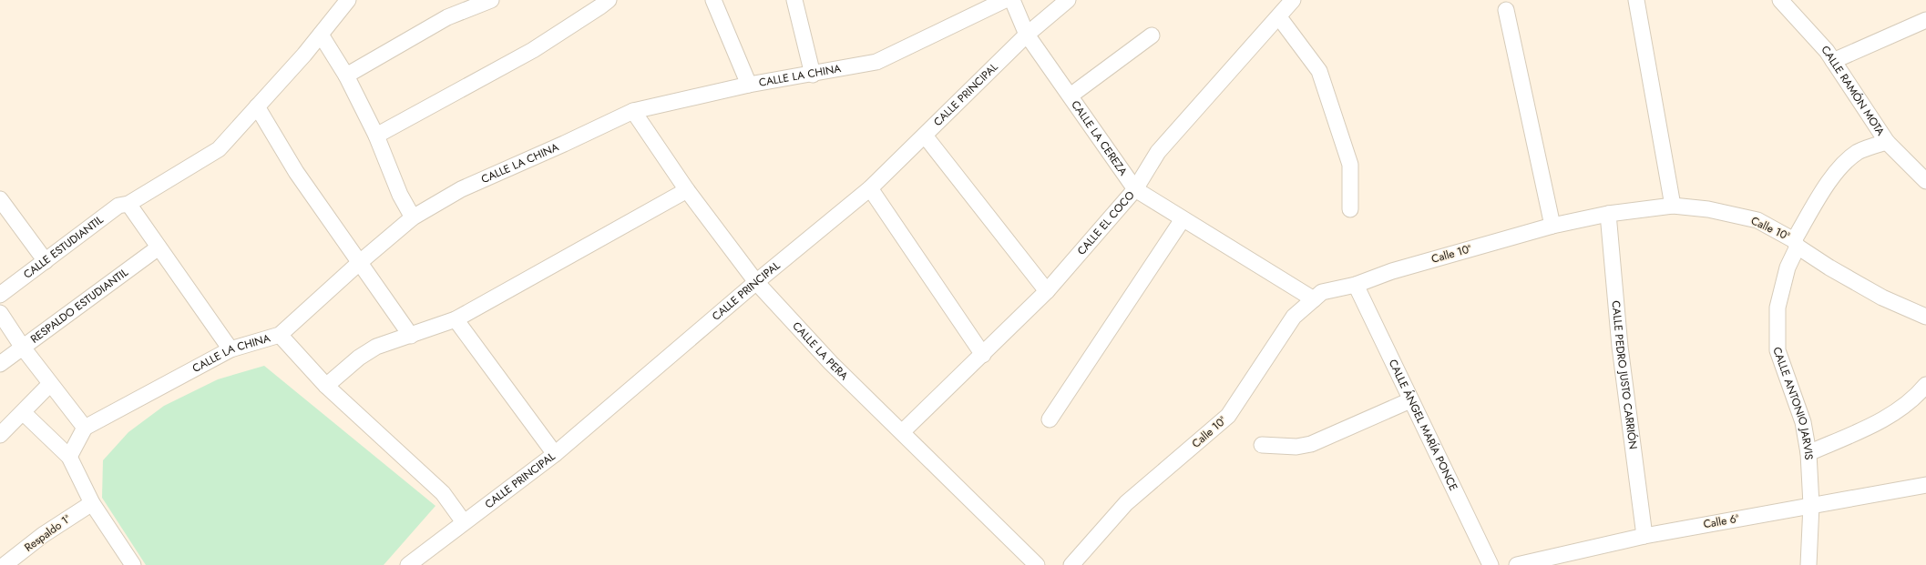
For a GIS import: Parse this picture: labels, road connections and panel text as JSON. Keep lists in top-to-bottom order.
{
  "streets": {
    "street": [
      "CALLE LA CHINA",
      "CALLE RAMÓN MOTA",
      "CALLE PRINCIPAL",
      "CALLE LA CEREZA",
      "CALLE EL COCO",
      "Calle 10ª",
      "CALLE ESTUDIANTIL",
      "RESPALDO ESTUDIANTIL",
      "CALLE LA PERA",
      "CALLE PEDRO JUSTO CARRIÓN",
      "CALLE ANTONIO JARVIS",
      "CALLE ÁNGEL MARÍA PONCE",
      "Calle 6ª",
      "Respaldo 1ª"
    ]
  },
  "crossings": [
    ["CALLE LA CHINA", "CALLE LA PERA"],
    ["CALLE RAMÓN MOTA", "CALLE ANTONIO JARVIS"],
    ["CALLE PRINCIPAL", "CALLE LA CEREZA"],
    ["CALLE PRINCIPAL", "CALLE LA PERA"],
    ["CALLE LA CEREZA", "CALLE EL COCO"],
    ["CALLE LA CEREZA", "Calle 10ª"],
    ["CALLE EL COCO", "CALLE LA PERA"],
    ["Calle 10ª", "CALLE PEDRO JUSTO CARRIÓN"],
    ["Calle 10ª", "CALLE ANTONIO JARVIS"],
    ["Calle 10ª", "CALLE ÁNGEL MARÍA PONCE"],
    ["CALLE PEDRO JUSTO CARRIÓN", "Calle 6ª"],
    ["CALLE ANTONIO JARVIS", "Calle 6ª"]
  ]
}
